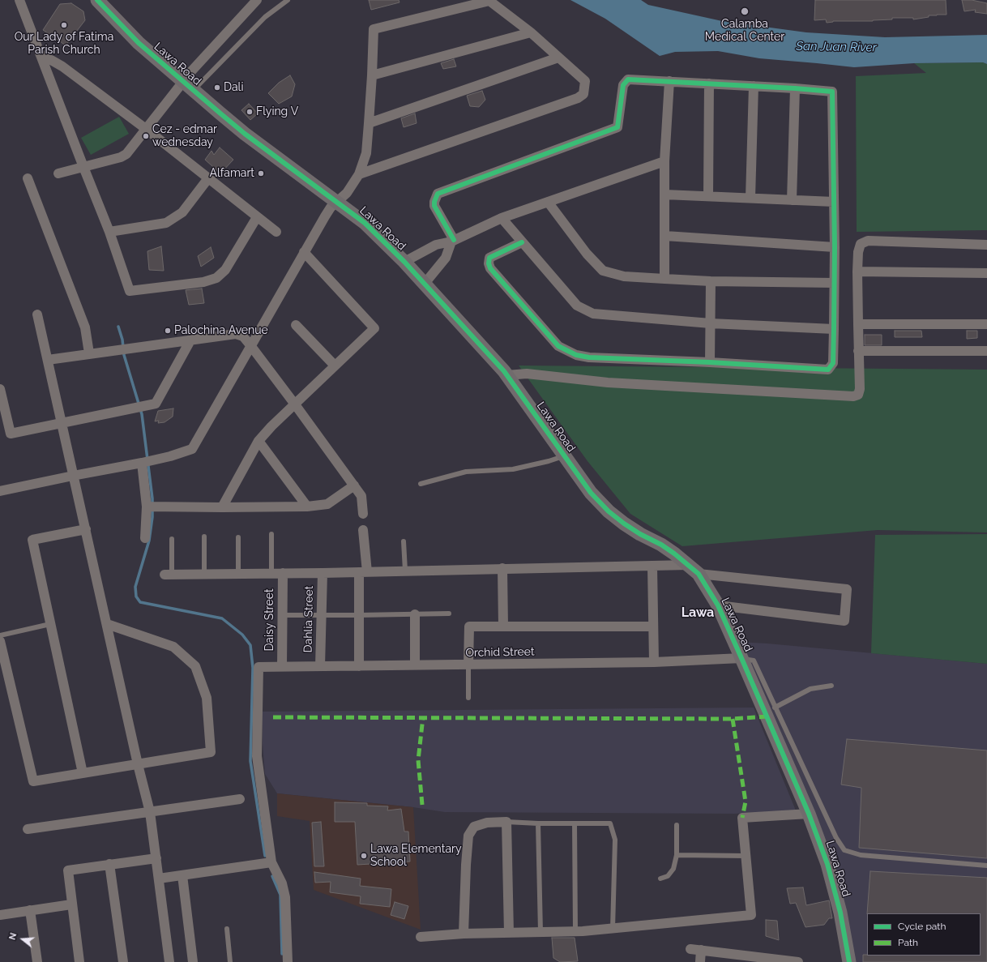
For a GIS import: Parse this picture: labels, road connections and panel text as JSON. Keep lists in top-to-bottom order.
{
  "streets": {
    "main road": ["Lawa Road"],
    "street": ["Dahlia Street", "Daisy Street", "Orchid Street"]
  },
  "crossings": [
    ["Lawa Road", "Orchid Street"],
    ["Dahlia Street", "Orchid Street"],
    ["Daisy Street", "Orchid Street"]
  ],
  "districts": ["Lawa"],
  "water": ["San Juan River"],
  "places": [
    "Calamba Medical Center",
    "Our Lady of Fatima Parish Church",
    "Dali",
    "Flying V",
    "Cez - edmar wednesday",
    "Alfamart",
    "Palochina Avenue",
    "Lawa Elementary School"
  ],
  "legend": ["Cycle path", "Path"],
  "north": "left"
}
